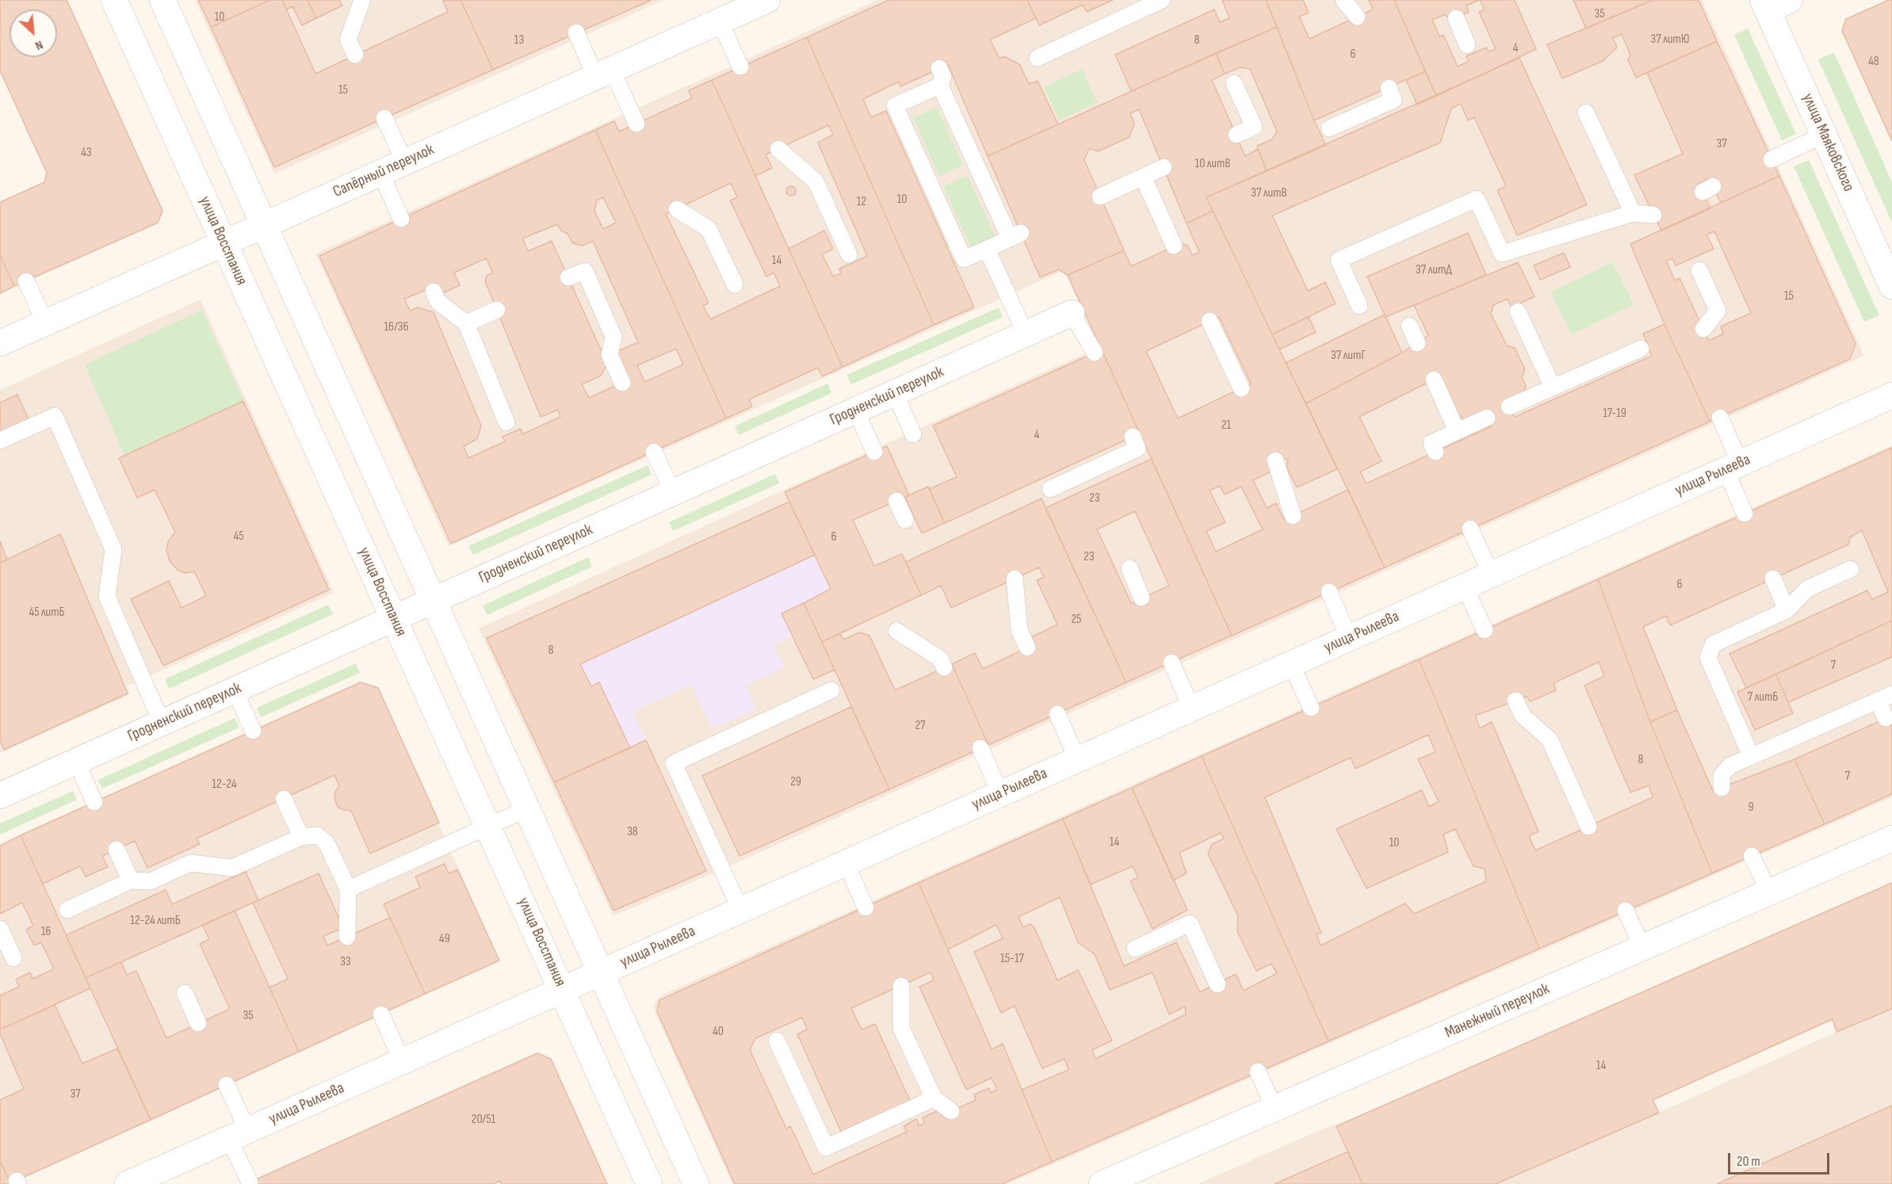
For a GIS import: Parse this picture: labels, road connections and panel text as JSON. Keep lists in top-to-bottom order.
{
  "streets": {
    "street": [
      "улица Маяковского",
      "Сапёрный переулок",
      "улица Восстания",
      "Гродненский переулок",
      "улица Рылеева",
      "Манежный переулок"
    ]
  },
  "crossings": [
    ["Сапёрный переулок", "улица Восстания"],
    ["улица Восстания", "Гродненский переулок"],
    ["улица Восстания", "улица Рылеева"]
  ],
  "house_numbers": [
    "35",
    "10",
    "37 литЮ",
    "13",
    "8",
    "4",
    "6",
    "48",
    "15",
    "37",
    "43",
    "10 литВ",
    "37 литВ",
    "10",
    "12",
    "14",
    "37 литД",
    "15",
    "16/36",
    "37 литГ",
    "17-19",
    "21",
    "4",
    "23",
    "45",
    "6",
    "23",
    "6",
    "45 литБ",
    "25",
    "8",
    "7",
    "7 литБ",
    "27",
    "8",
    "7",
    "29",
    "12-24",
    "9",
    "38",
    "14",
    "10",
    "12-24 литБ",
    "16",
    "49",
    "15-17",
    "33",
    "35",
    "40",
    "14",
    "37",
    "20/51"
  ],
  "scale_bar": "20 m",
  "north": "bottom right"
}
